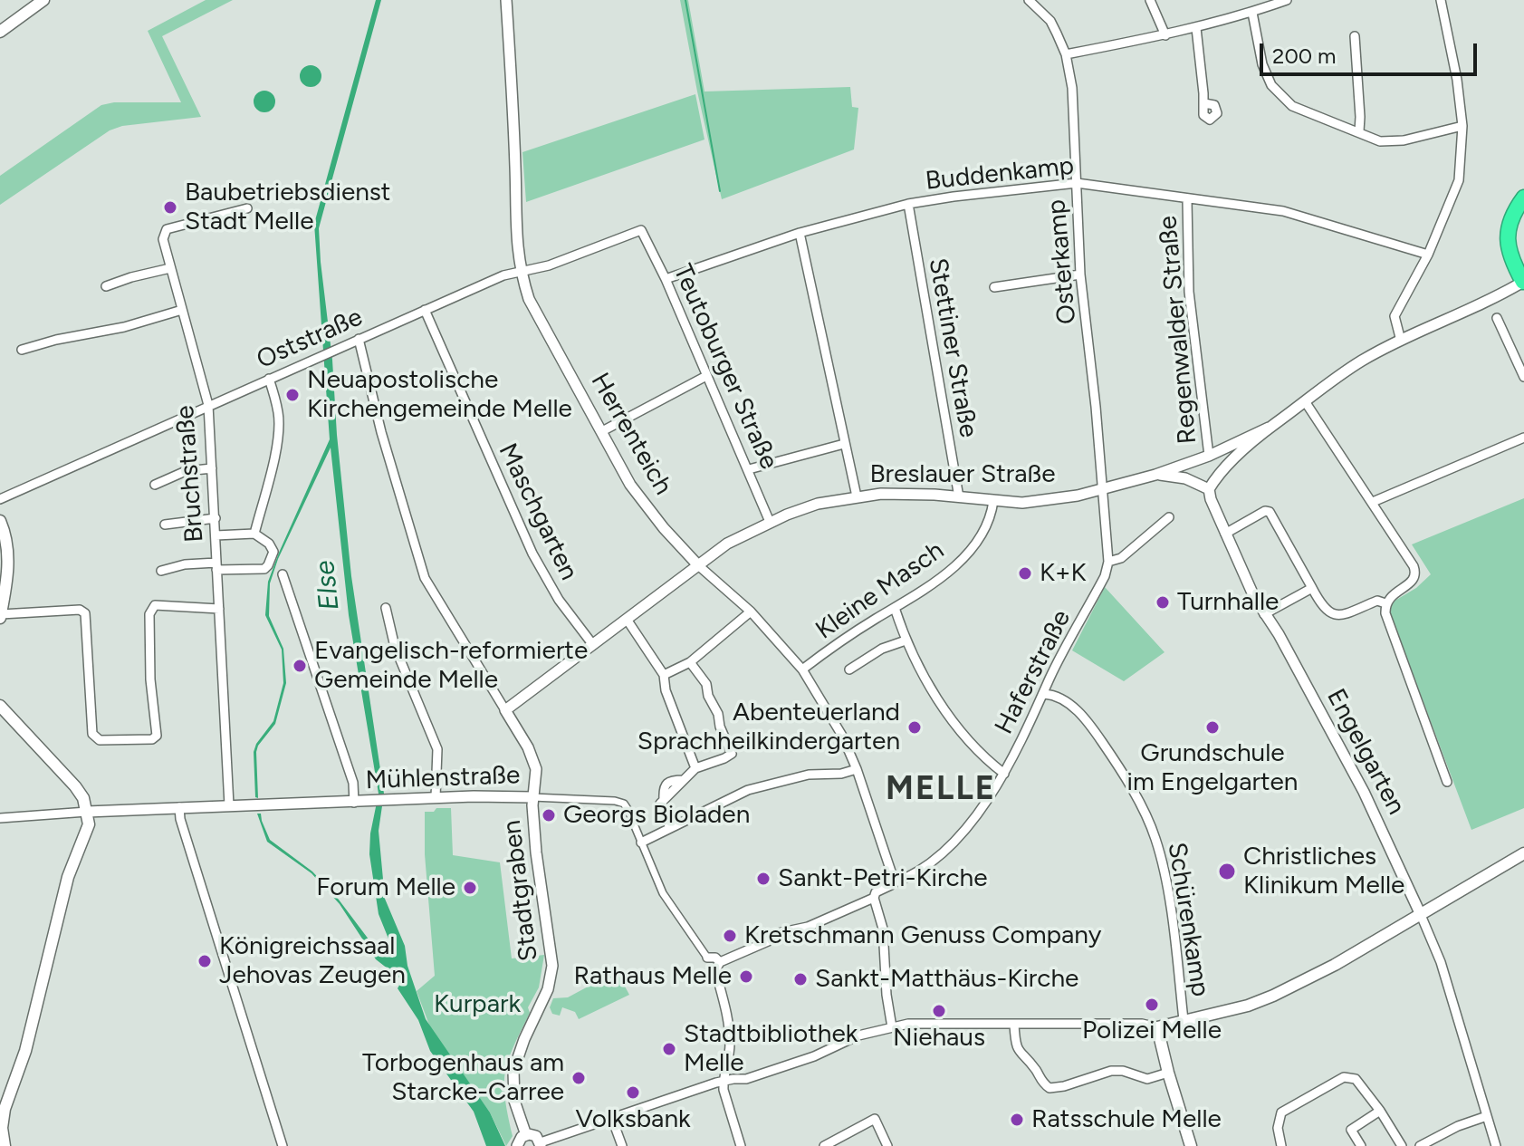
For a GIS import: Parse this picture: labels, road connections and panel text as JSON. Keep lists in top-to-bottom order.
{
  "streets": {
    "street": [
      "Buddenkamp",
      "Osterkamp",
      "Regenwalder Straße",
      "Oststraße",
      "Stettiner Straße",
      "Teutoburger Straße",
      "Herrenteich",
      "Bruchstraße",
      "Breslauer Straße",
      "Maschgarten",
      "Kleine Masch",
      "Haferstraße",
      "Engelgarten",
      "Mühlenstraße",
      "Stadtgraben",
      "Schürenkamp"
    ]
  },
  "crossings": [
    ["Buddenkamp", "Osterkamp"],
    ["Buddenkamp", "Regenwalder Straße"],
    ["Buddenkamp", "Stettiner Straße"],
    ["Buddenkamp", "Teutoburger Straße"],
    ["Osterkamp", "Breslauer Straße"],
    ["Osterkamp", "Haferstraße"],
    ["Regenwalder Straße", "Breslauer Straße"],
    ["Oststraße", "Teutoburger Straße"],
    ["Oststraße", "Herrenteich"],
    ["Oststraße", "Bruchstraße"],
    ["Oststraße", "Maschgarten"],
    ["Stettiner Straße", "Breslauer Straße"],
    ["Teutoburger Straße", "Breslauer Straße"],
    ["Herrenteich", "Breslauer Straße"],
    ["Herrenteich", "Kleine Masch"],
    ["Herrenteich", "Haferstraße"],
    ["Bruchstraße", "Mühlenstraße"],
    ["Breslauer Straße", "Maschgarten"],
    ["Breslauer Straße", "Kleine Masch"],
    ["Breslauer Straße", "Haferstraße"],
    ["Breslauer Straße", "Engelgarten"],
    ["Breslauer Straße", "Stadtgraben"],
    ["Haferstraße", "Schürenkamp"],
    ["Mühlenstraße", "Stadtgraben"]
  ],
  "districts": ["MELLE"],
  "water": ["Else"],
  "parks": ["Kurpark"],
  "places": [
    "Baubetriebsdienst Stadt Melle",
    "Neuapostolische Kirchengemeinde Melle",
    "K+K",
    "Turnhalle",
    "Evangelisch-reformierte Gemeinde Melle",
    "Abenteuerland Sprachheilkindergarten",
    "Grundschule im Engelgarten",
    "Georgs Bioladen",
    "Christliches Klinikum Melle",
    "Sankt-Petri-Kirche",
    "Forum Melle",
    "Kretschmann Genuss Company",
    "Königreichssaal Jehovas Zeugen",
    "Rathaus Melle",
    "Sankt-Matthäus-Kirche",
    "Polizei Melle",
    "Niehaus",
    "Stadtbibliothek Melle",
    "Torbogenhaus am Starcke-Carree",
    "Volksbank",
    "Ratsschule Melle"
  ],
  "scale_bar": "200 m"
}
